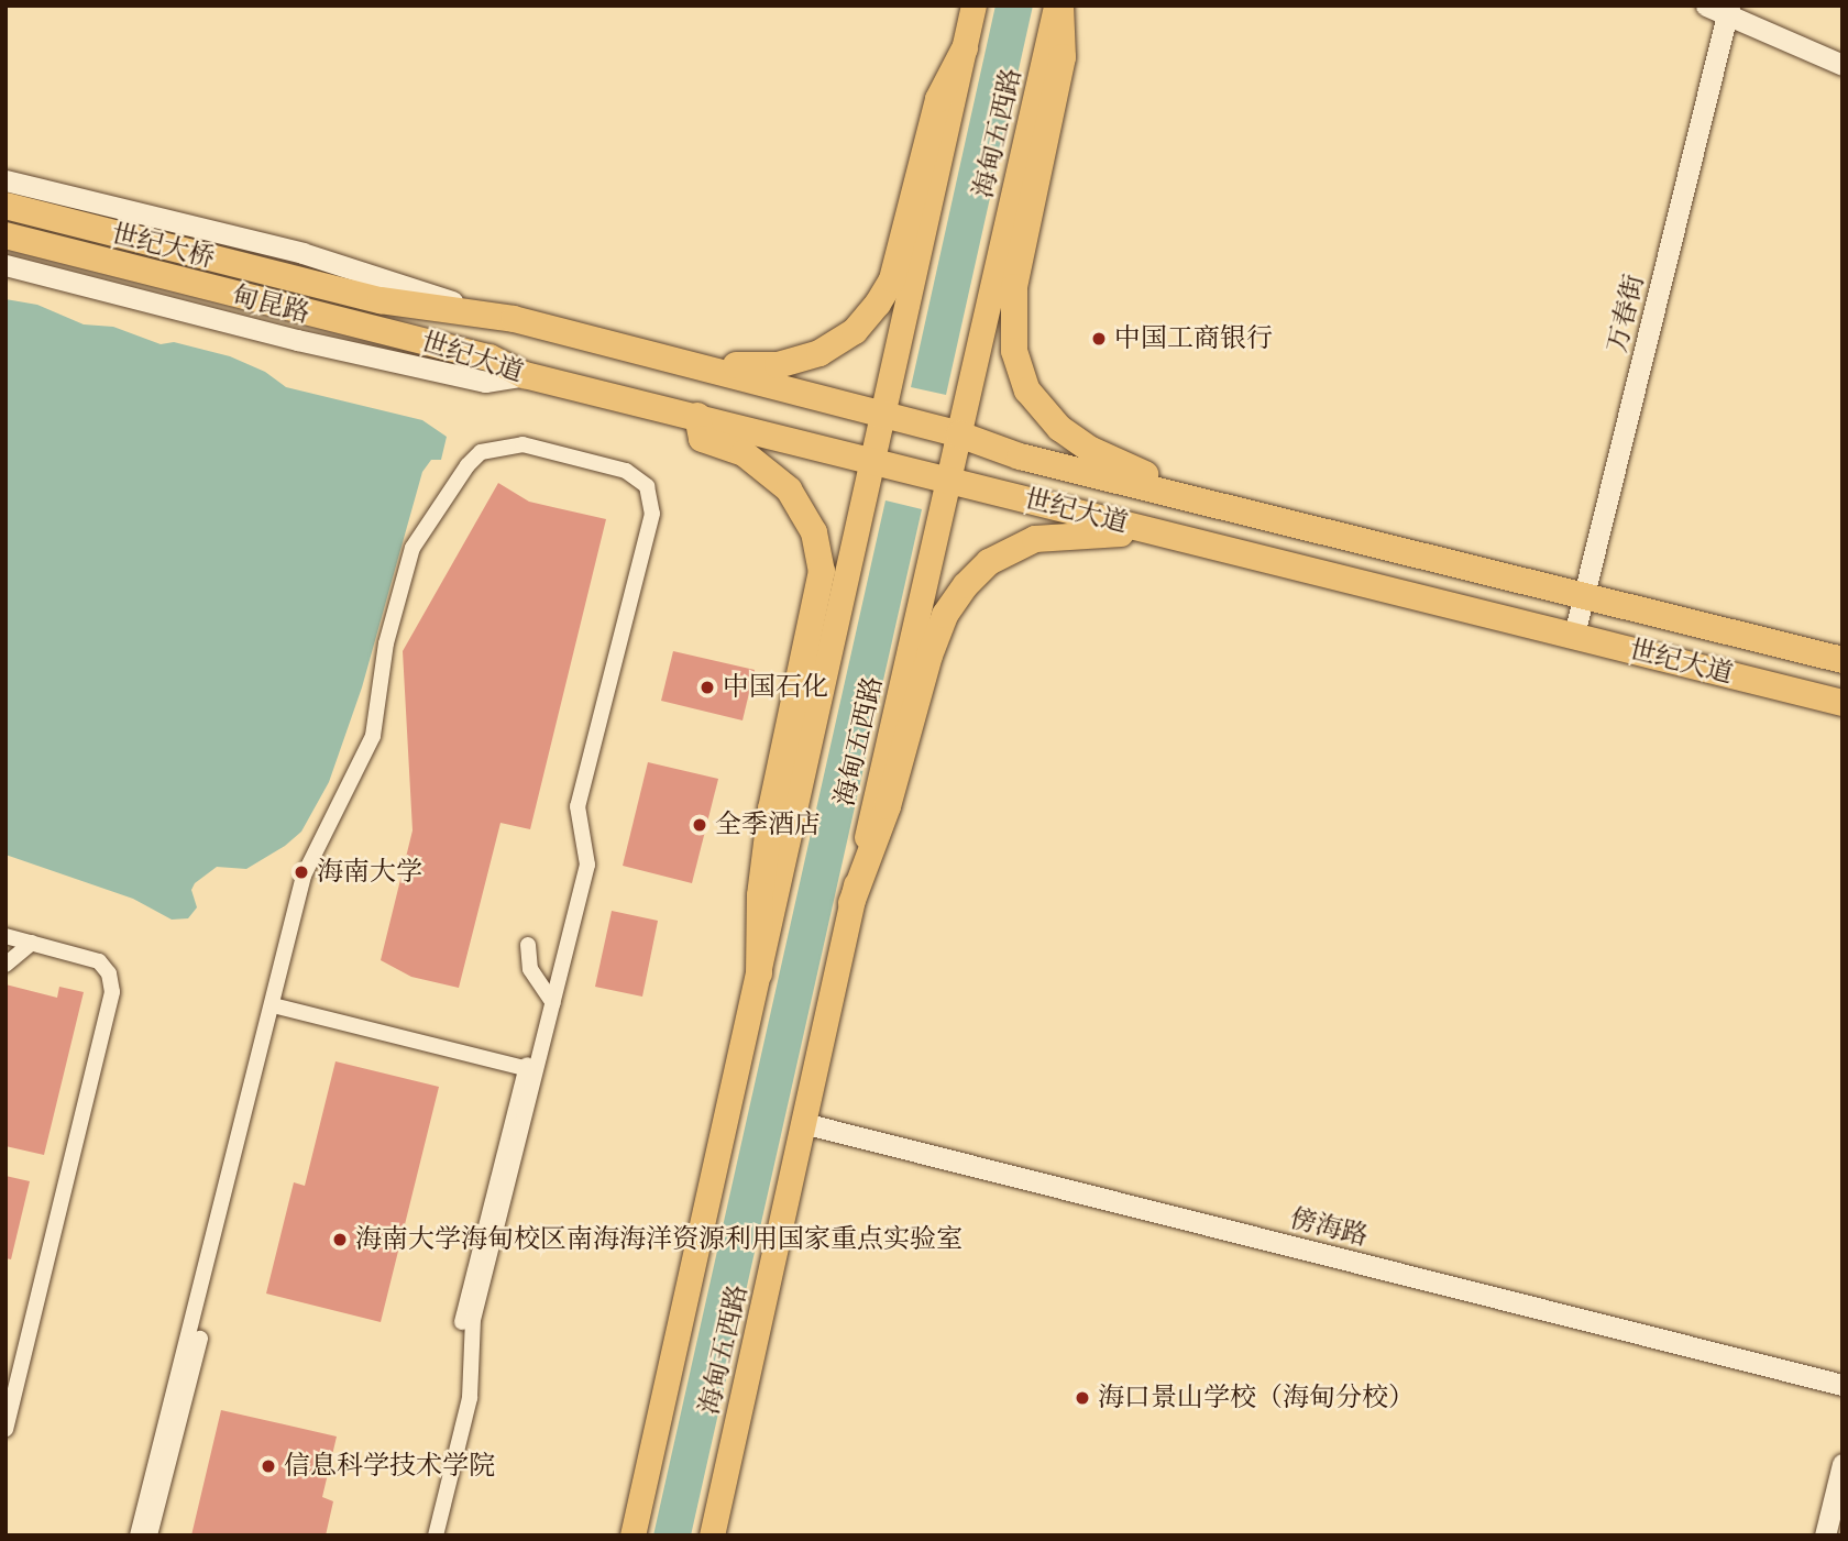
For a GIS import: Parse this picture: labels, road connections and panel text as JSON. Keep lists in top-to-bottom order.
{
  "streets": {
    "highway": ["世纪大桥", "世纪大道"],
    "main road": ["海甸五西路"],
    "street": ["甸昆路", "万春街", "傍海路"]
  },
  "crossings": [
    ["海甸五西路", "世纪大道"],
    ["海甸五西路", "傍海路"],
    ["世纪大桥", "世纪大道"],
    ["甸昆路", "世纪大道"],
    ["万春街", "世纪大道"]
  ],
  "places": [
    "中国工商银行",
    "中国石化",
    "全季酒店",
    "海南大学",
    "海南大学海甸校区南海海洋资源利用国家重点实验室",
    "海口景山学校（海甸分校）",
    "信息科学技术学院"
  ]
}
